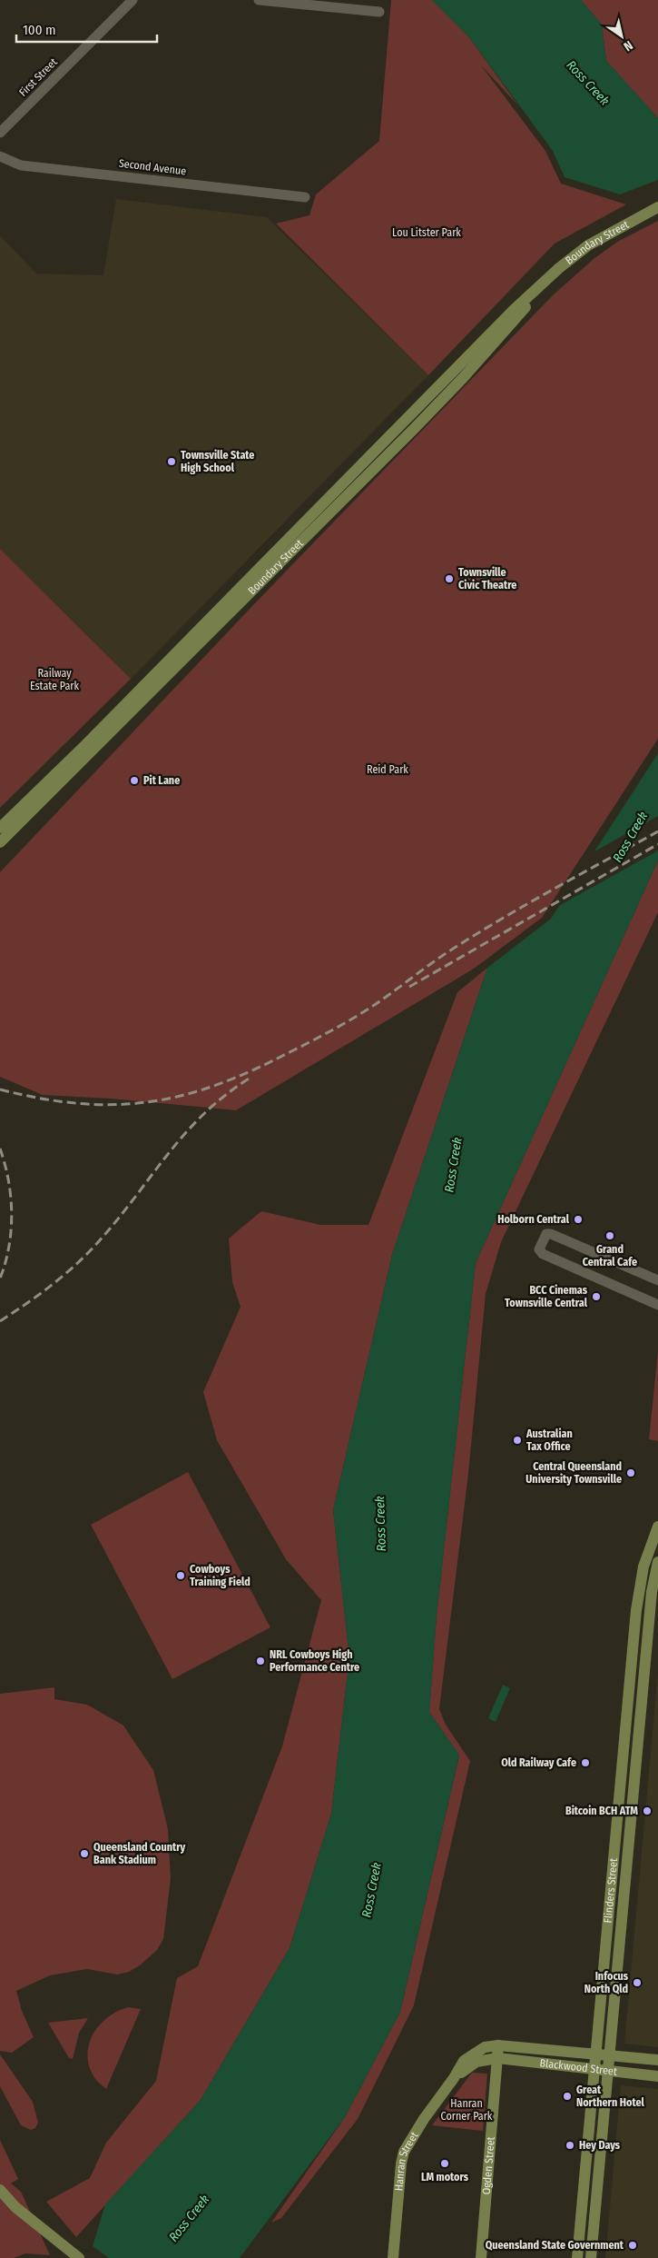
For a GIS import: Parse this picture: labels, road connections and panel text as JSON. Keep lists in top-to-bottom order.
{
  "streets": {
    "main road": [
      "Boundary Street",
      "Flinders Street",
      "Blackwood Street",
      "Hanran Street",
      "Ogden Street"
    ],
    "street": ["First Street", "Second Avenue"]
  },
  "crossings": [
    ["Flinders Street", "Blackwood Street"],
    ["Blackwood Street", "Hanran Street"],
    ["Blackwood Street", "Ogden Street"],
    ["Hanran Street", "Ogden Street"]
  ],
  "water": ["Ross Creek"],
  "parks": [
    "Lou Litster Park",
    "Railway Estate Park",
    "Reid Park",
    "Hanran Corner Park"
  ],
  "places": [
    "Townsville State High School",
    "Townsville Civic Theatre",
    "Pit Lane",
    "Holborn Central",
    "Grand Central Cafe",
    "BCC Cinemas Townsville Central",
    "Australian Tax Office",
    "Central Queensland University Townsville",
    "Cowboys Training Field",
    "NRL Cowboys High Performance Centre",
    "Old Railway Cafe",
    "Bitcoin BCH ATM",
    "Queensland Country Bank Stadium",
    "Infocus North Qld",
    "Great Northern Hotel",
    "Hey Days",
    "LM motors",
    "Queensland State Government"
  ],
  "scale_bar": "100 m",
  "north": "bottom right"
}
